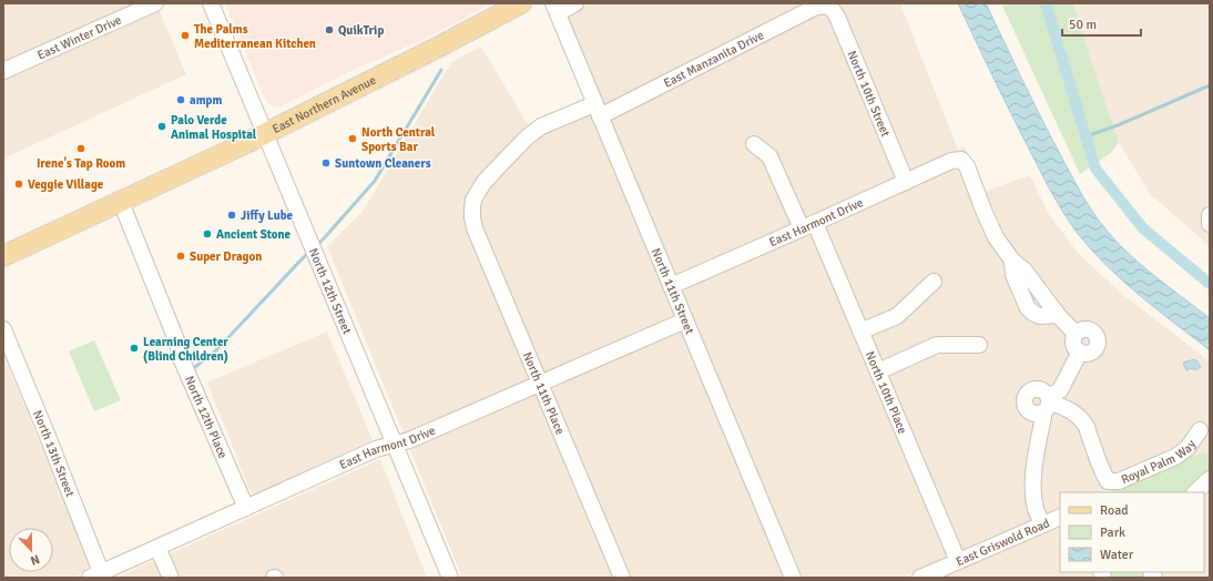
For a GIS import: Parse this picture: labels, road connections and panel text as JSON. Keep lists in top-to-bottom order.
{
  "streets": {
    "main road": ["East Northern Avenue"],
    "street": [
      "East Winter Drive",
      "East Manzanita Drive",
      "North 10th Street",
      "East Harmont Drive",
      "North 12th Street",
      "North 11th Street",
      "North 10th Place",
      "North 11th Place",
      "North 12th Place",
      "North 13th Street",
      "Royal Palm Way",
      "East Griswold Road"
    ]
  },
  "crossings": [
    ["East Manzanita Drive", "North 10th Street"],
    ["East Manzanita Drive", "North 11th Street"],
    ["East Manzanita Drive", "North 11th Place"],
    ["North 10th Street", "East Harmont Drive"],
    ["East Northern Avenue", "North 12th Street"],
    ["East Northern Avenue", "North 12th Place"],
    ["East Harmont Drive", "North 12th Street"],
    ["East Harmont Drive", "North 11th Street"],
    ["East Harmont Drive", "North 10th Place"],
    ["East Harmont Drive", "North 11th Place"],
    ["East Harmont Drive", "North 12th Place"],
    ["East Harmont Drive", "North 13th Street"],
    ["North 10th Place", "East Griswold Road"]
  ],
  "places": [
    "QuikTrip",
    "The Palms Mediterranean Kitchen",
    "ampm",
    "Palo Verde Animal Hospital",
    "North Central Sports Bar",
    "Irene's Tap Room",
    "Suntown Cleaners",
    "Veggie Village",
    "Jiffy Lube",
    "Ancient Stone",
    "Super Dragon",
    "Learning Center (Blind Children)"
  ],
  "legend": ["Road", "Park", "Water"],
  "scale_bar": "50 m",
  "north": "bottom"
}
